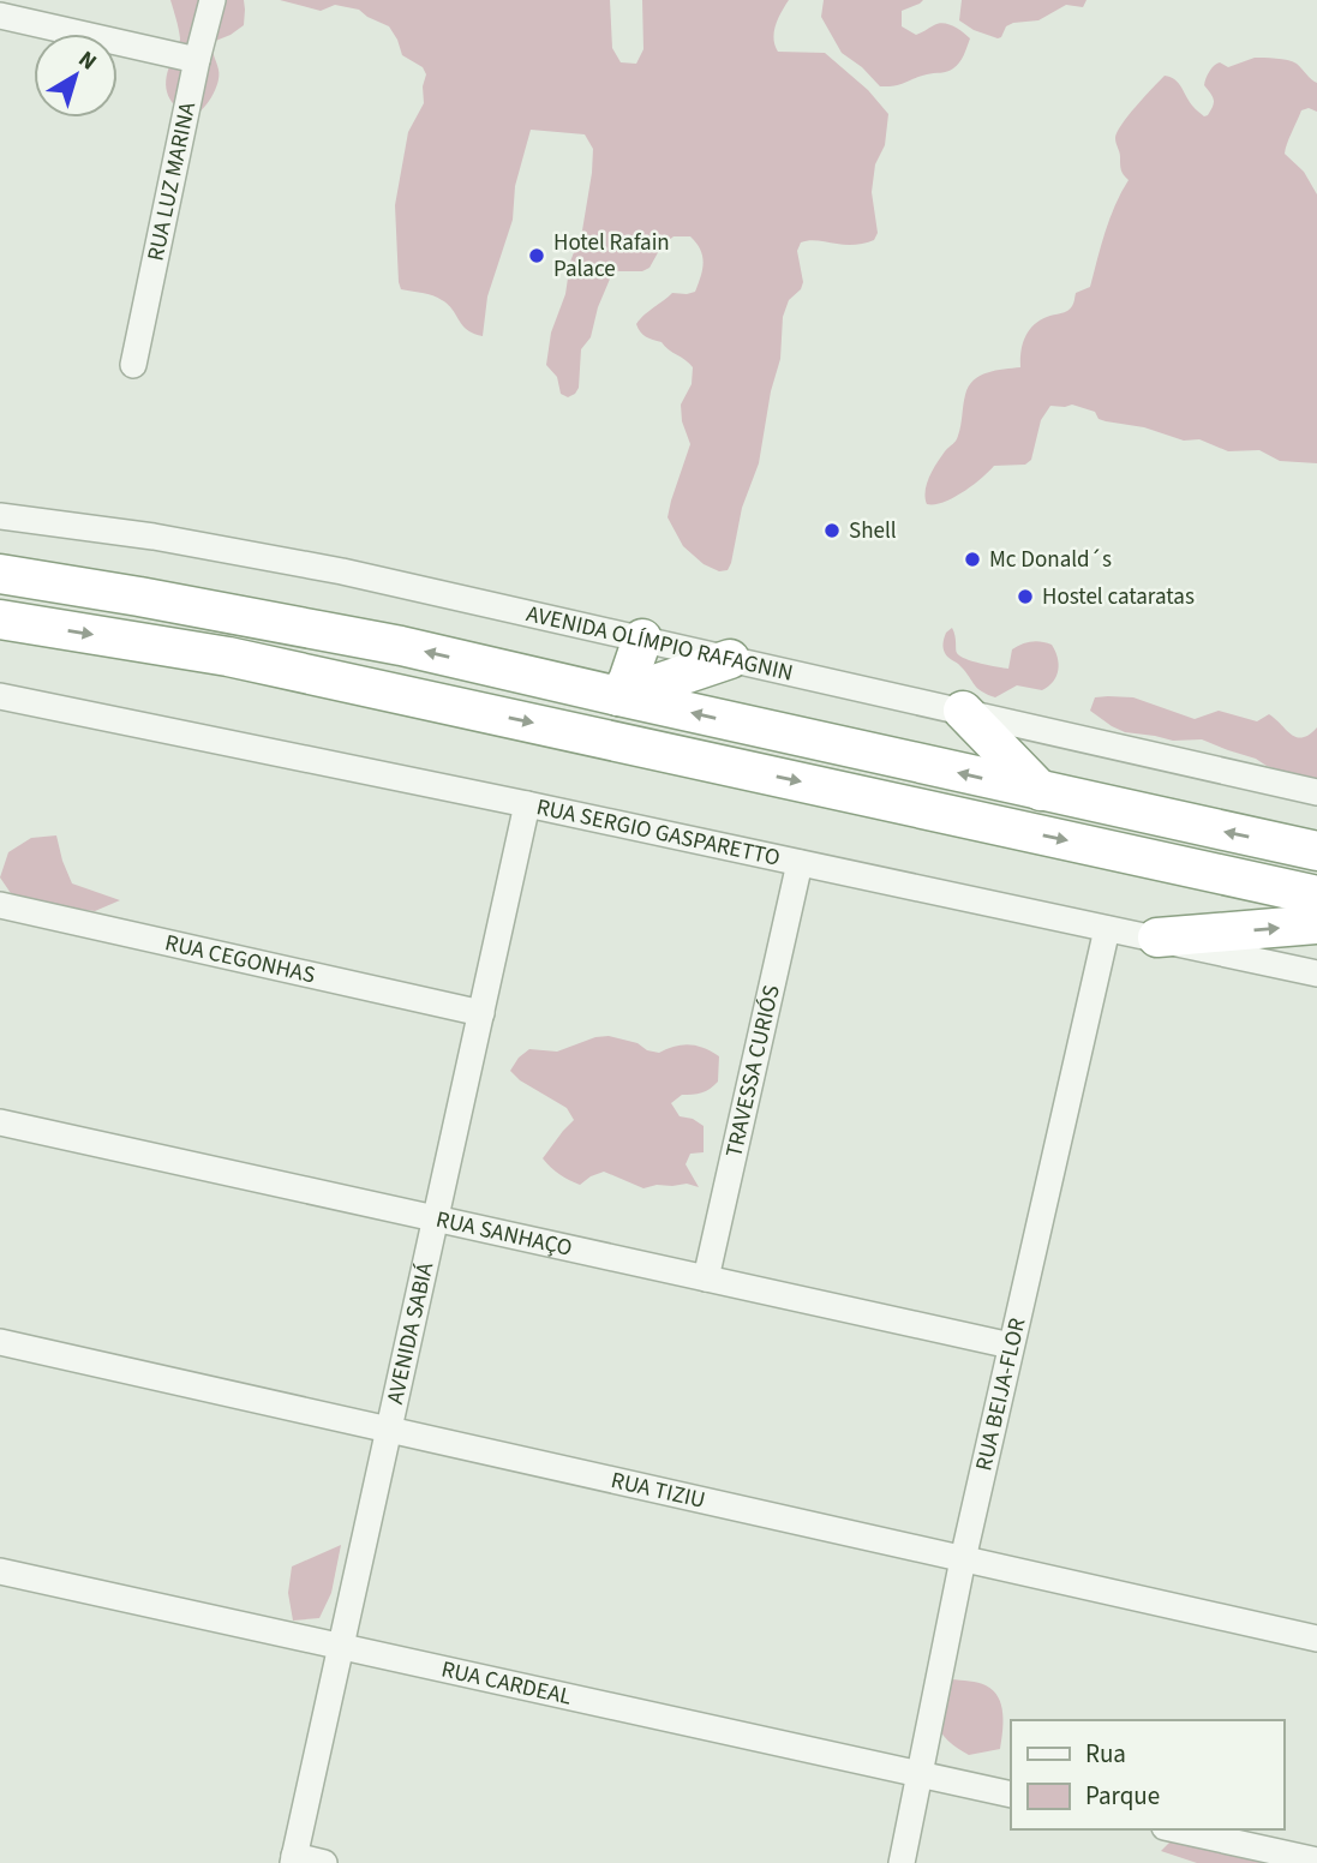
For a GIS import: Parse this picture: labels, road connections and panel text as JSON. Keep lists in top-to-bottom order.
{
  "streets": {
    "street": [
      "RUA LUZ MARINA",
      "AVENIDA OLÍMPIO RAFAGNIN",
      "RUA SERGIO GASPARETTO",
      "RUA CEGONHAS",
      "TRAVESSA CURIÓS",
      "RUA SANHAÇO",
      "AVENIDA SABIÁ",
      "RUA BEIJA-FLOR",
      "RUA TIZIU",
      "RUA CARDEAL"
    ]
  },
  "crossings": [
    ["RUA SERGIO GASPARETTO", "TRAVESSA CURIÓS"],
    ["RUA SERGIO GASPARETTO", "AVENIDA SABIÁ"],
    ["RUA SERGIO GASPARETTO", "RUA BEIJA-FLOR"],
    ["RUA CEGONHAS", "AVENIDA SABIÁ"],
    ["TRAVESSA CURIÓS", "RUA SANHAÇO"],
    ["RUA SANHAÇO", "AVENIDA SABIÁ"],
    ["RUA SANHAÇO", "RUA BEIJA-FLOR"],
    ["AVENIDA SABIÁ", "RUA TIZIU"],
    ["AVENIDA SABIÁ", "RUA CARDEAL"],
    ["RUA BEIJA-FLOR", "RUA TIZIU"],
    ["RUA BEIJA-FLOR", "RUA CARDEAL"]
  ],
  "places": [
    "Hotel Rafain Palace",
    "Shell",
    "Mc Donald´s",
    "Hostel cataratas"
  ],
  "legend": ["Rua", "Parque"],
  "north": "top right"
}
